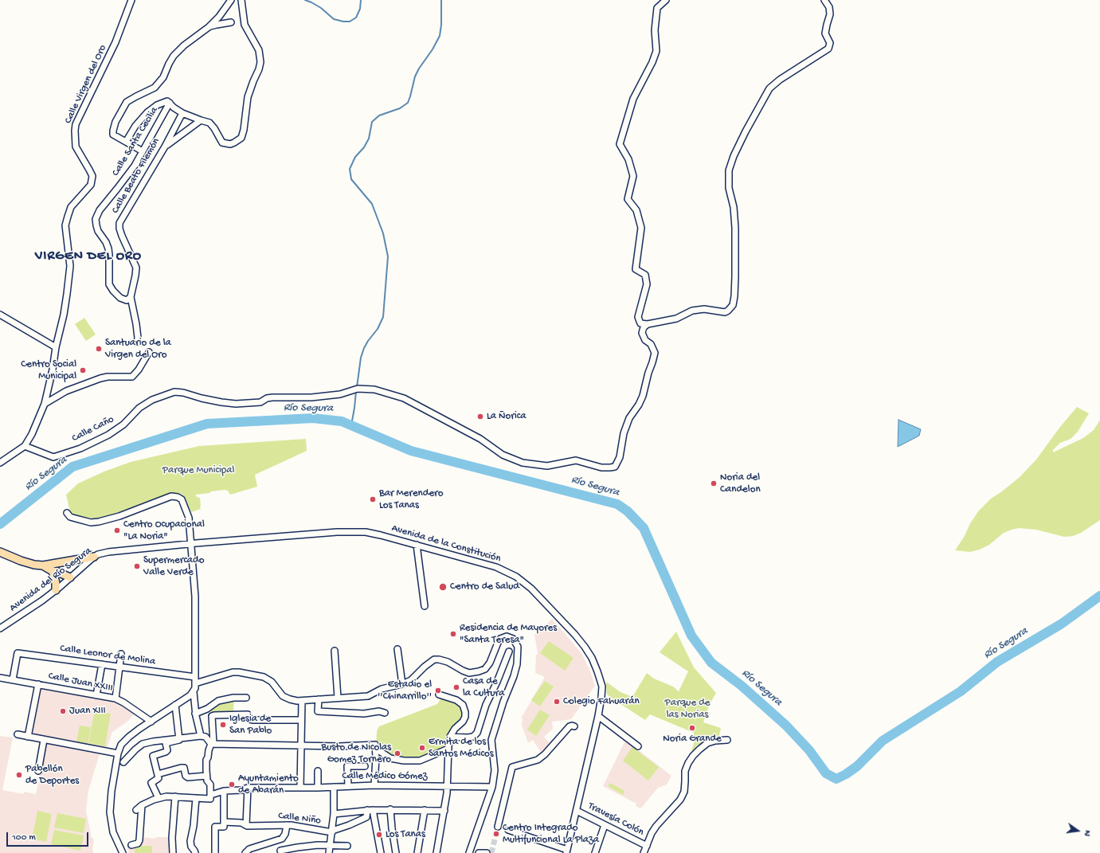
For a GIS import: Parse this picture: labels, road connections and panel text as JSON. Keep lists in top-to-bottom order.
{
  "streets": {
    "street": [
      "Calle Virgen del Oro",
      "Calle Santa Cecilia",
      "Calle Beato Filemón",
      "Calle Caño",
      "Avenida de la Constitución",
      "Avenida del Río Segura",
      "Calle Leonor de Molina",
      "Calle Juan XXIII",
      "Calle Médico Gómez",
      "Calle Niño",
      "Travesía Colón"
    ]
  },
  "crossings": [
    ["Calle Virgen del Oro", "Calle Caño"],
    ["Calle Santa Cecilia", "Calle Beato Filemón"],
    ["Avenida de la Constitución", "Avenida del Río Segura"],
    ["Avenida de la Constitución", "Travesía Colón"],
    ["Calle Leonor de Molina", "Calle Juan XXIII"]
  ],
  "districts": ["VIRGEN DEL ORO"],
  "water": ["Río Segura"],
  "parks": ["Parque Municipal", "Parque de las Norias"],
  "places": [
    "Santuario de la Virgen del Oro",
    "Centro Social Municipal",
    "La Ñorica",
    "Noria del Candelon",
    "Bar Merendero Los Tanas",
    "Centro Ocupacional \"La Noria\"",
    "Supermercado Valle Verde",
    "Centro de Salud",
    "Residencia de Mayores \"Santa Teresa\"",
    "Casa de la Cultura",
    "Estadio el ''Chinarrillo''",
    "Colegio Fahuarán",
    "Juan XIII",
    "Iglesia de San Pablo",
    "Noria Grande",
    "Ermita de los Santos Médicos",
    "Busto de Nicolas Gomez Tornero",
    "Pabellón de Deportes",
    "Ayuntamiento de Abarán",
    "Centro Integrado Multifuncional La Plaza",
    "Los Tanas"
  ],
  "scale_bar": "100 m",
  "north": "right"
}
